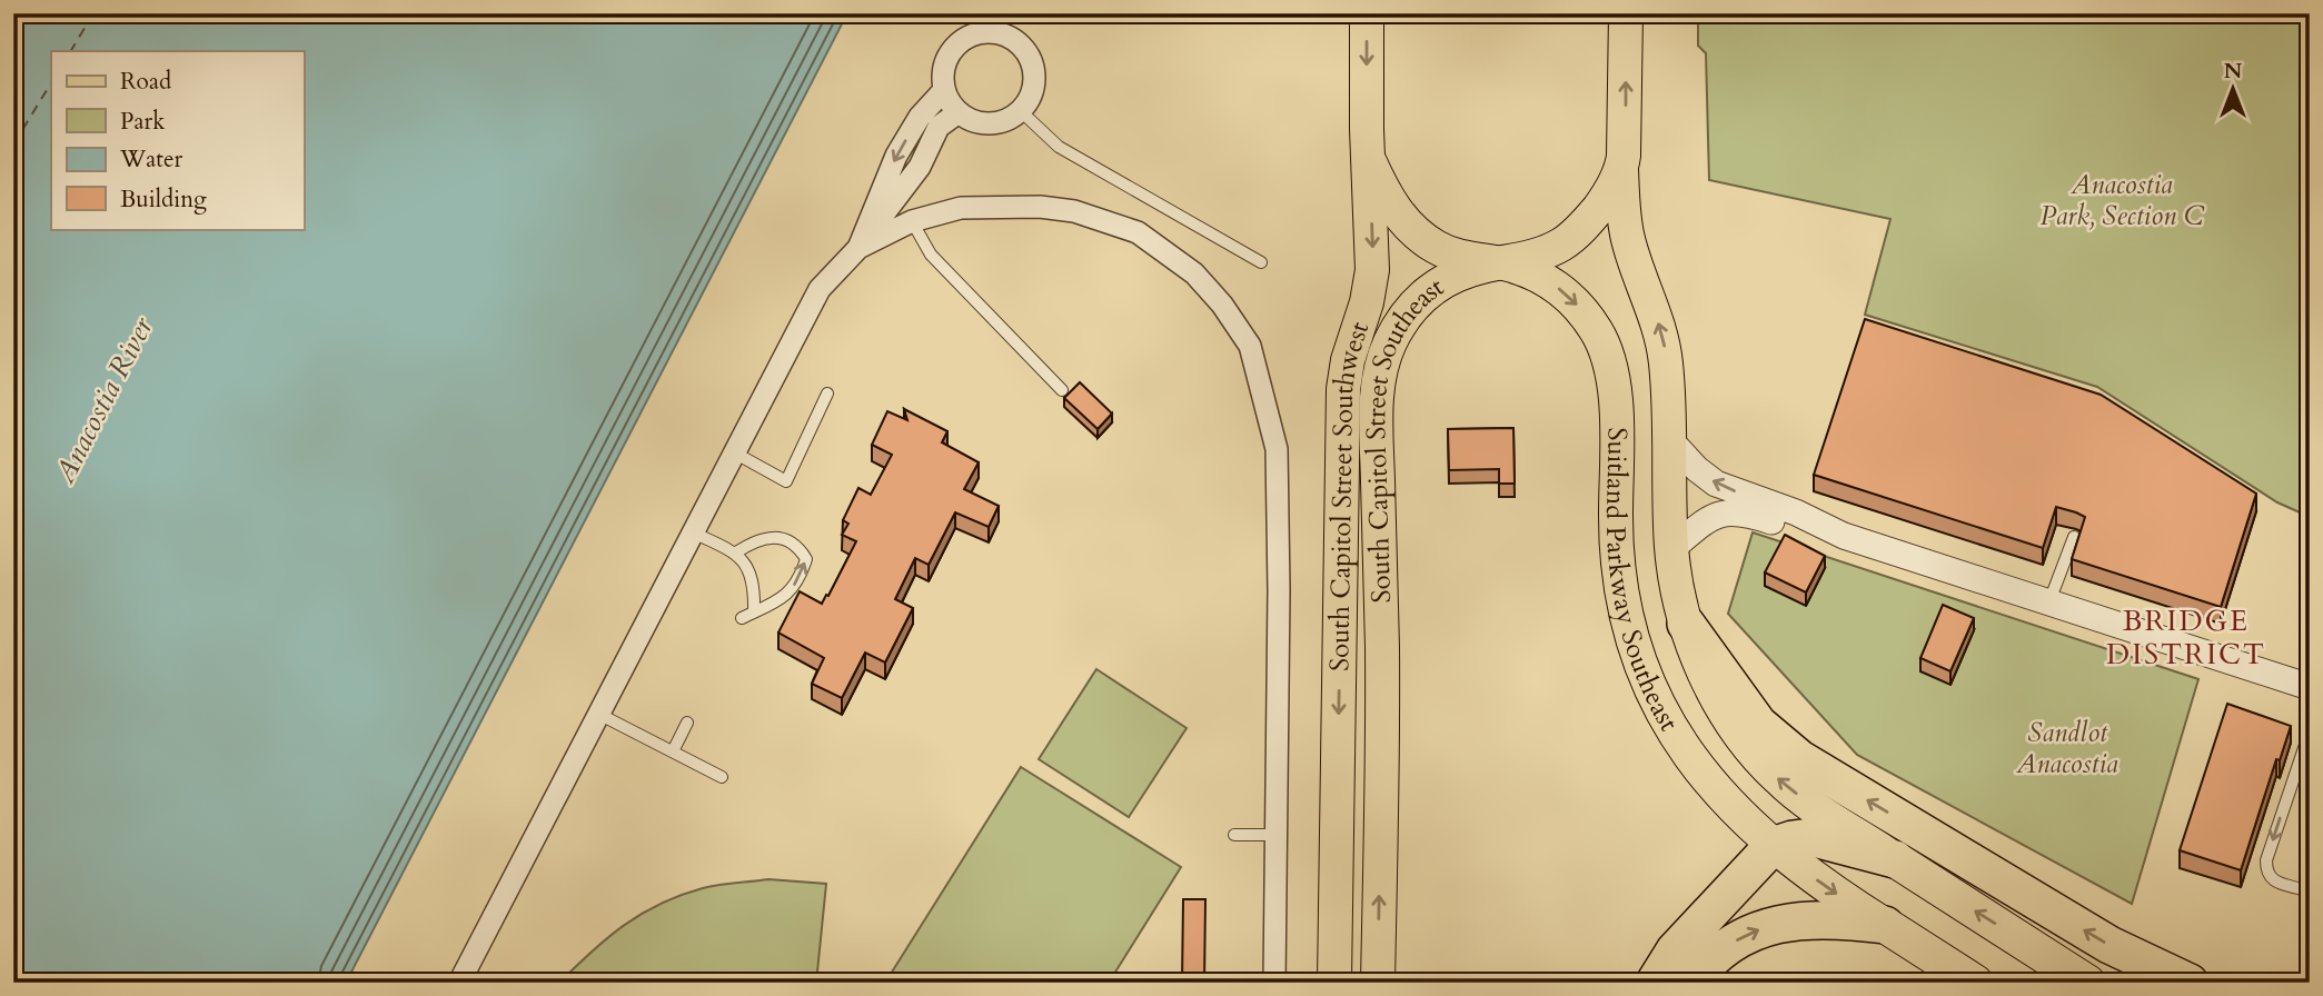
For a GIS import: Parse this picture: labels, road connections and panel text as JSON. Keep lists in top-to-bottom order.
{
  "streets": {
    "highway": ["Suitland Parkway Southeast"],
    "main road": ["South Capitol Street Southeast", "South Capitol Street Southwest"]
  },
  "crossings": [
    ["South Capitol Street Southeast", "Suitland Parkway Southeast"],
    ["South Capitol Street Southwest", "Suitland Parkway Southeast"]
  ],
  "one_way": ["South Capitol Street Southeast", "South Capitol Street Southwest"],
  "districts": ["BRIDGE DISTRICT"],
  "water": ["Anacostia River"],
  "parks": ["Anacostia Park, Section C", "Sandlot Anacostia"],
  "legend": [
    "Road",
    "Park",
    "Water",
    "Building"
  ],
  "north": "top"
}
